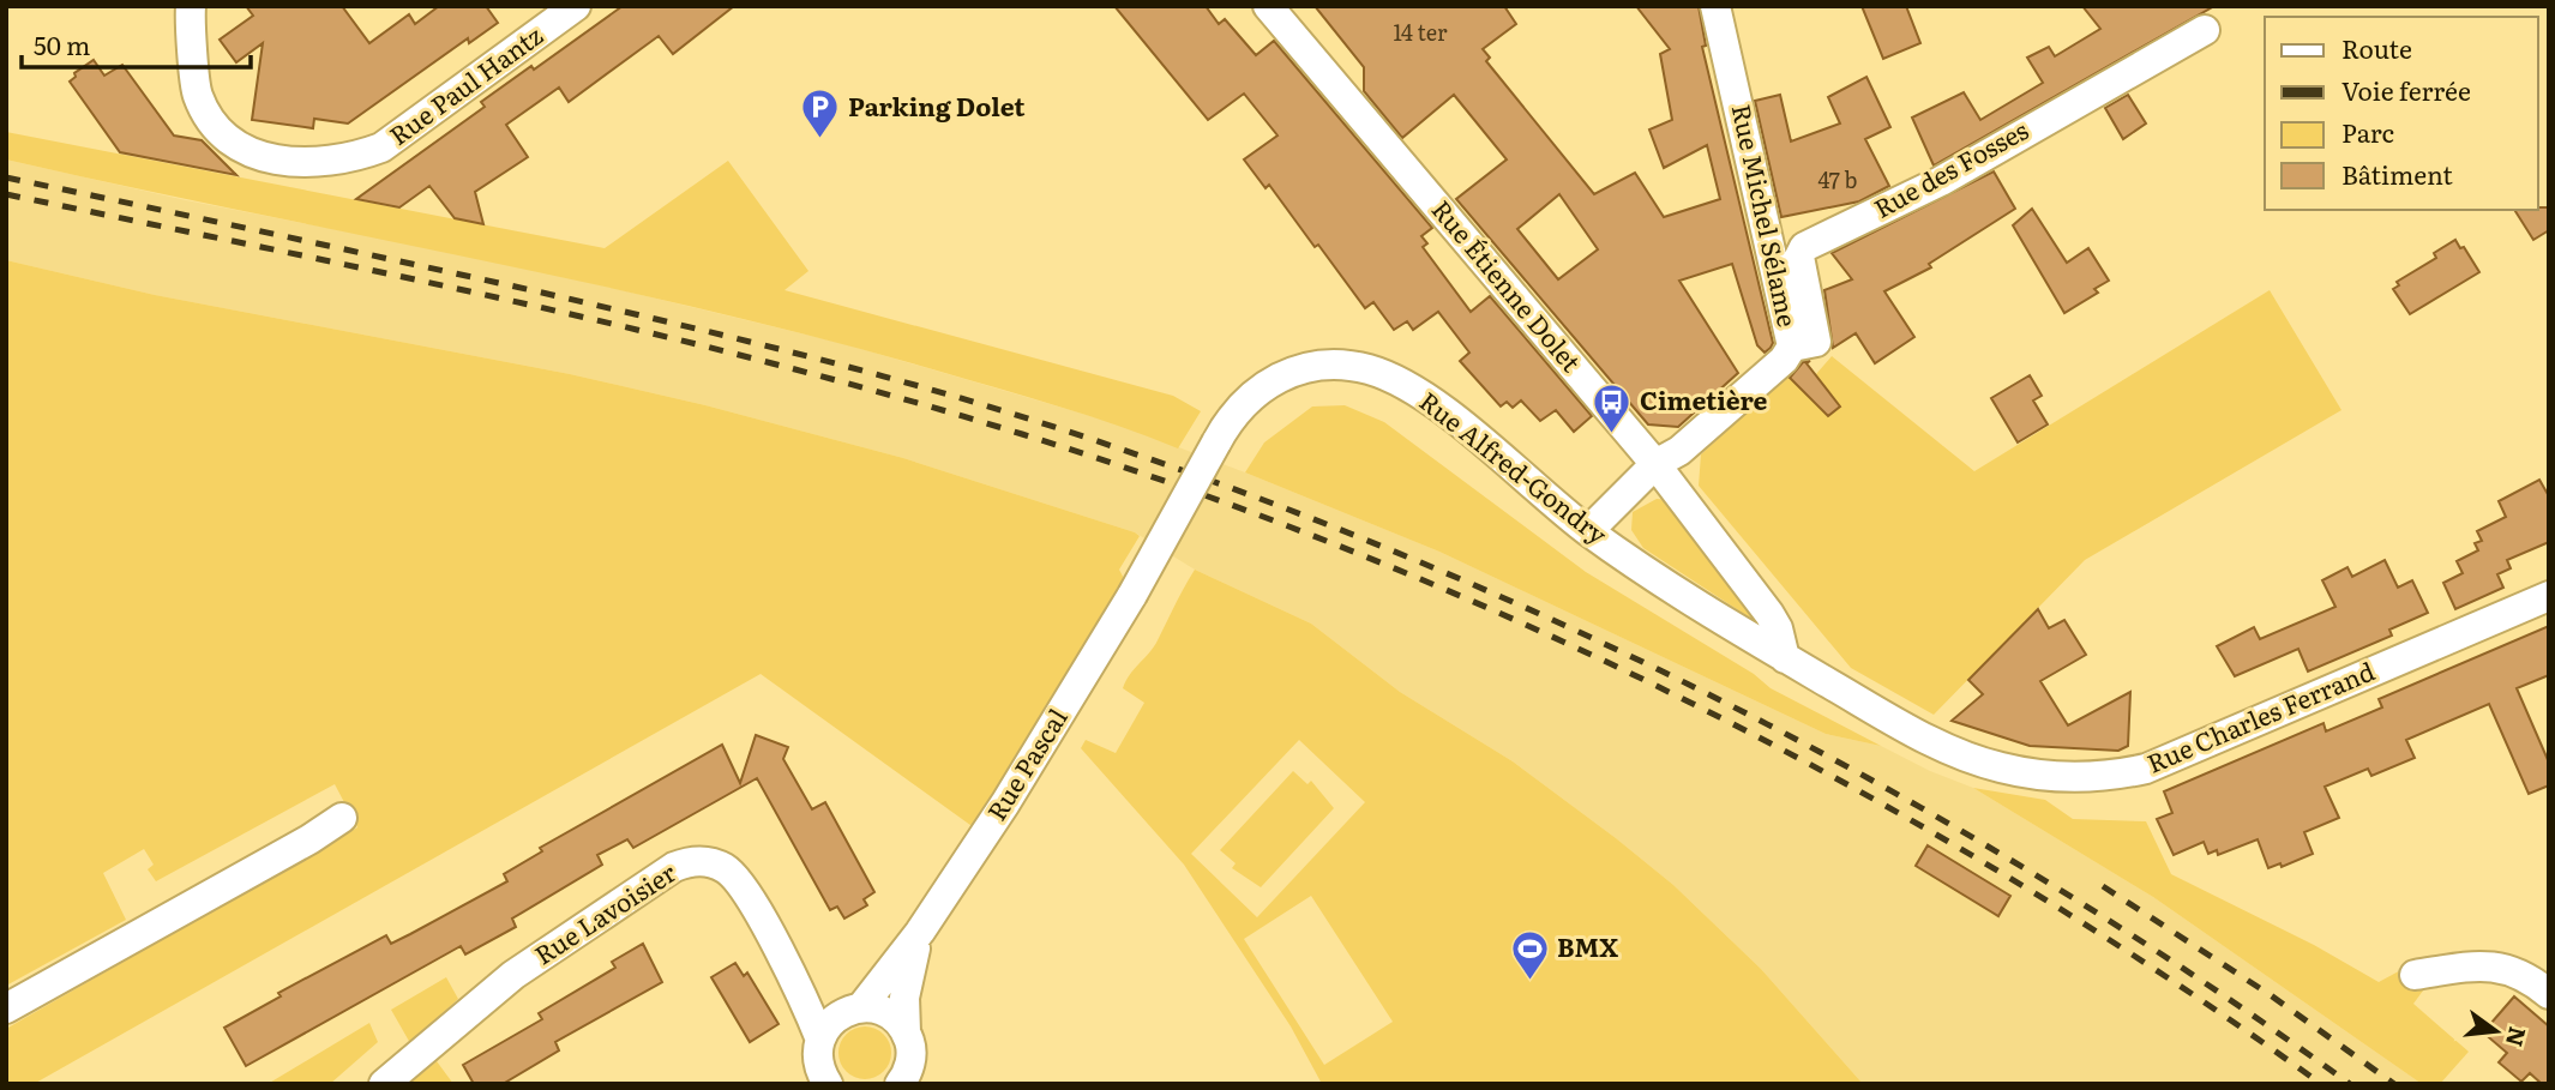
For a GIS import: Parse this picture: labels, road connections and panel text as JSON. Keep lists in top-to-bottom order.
{
  "streets": {
    "street": [
      "Rue Paul Hantz",
      "Rue des Fosses",
      "Rue Michel Sélame",
      "Rue Étienne Dolet",
      "Rue Alfred-Gondry",
      "Rue Charles Ferrand",
      "Rue Pascal",
      "Rue Lavoisier"
    ]
  },
  "crossings": [
    ["Rue des Fosses", "Rue Michel Sélame"],
    ["Rue Michel Sélame", "Rue Étienne Dolet"],
    ["Rue Michel Sélame", "Rue Alfred-Gondry"],
    ["Rue Étienne Dolet", "Rue Alfred-Gondry"],
    ["Rue Étienne Dolet", "Rue Charles Ferrand"],
    ["Rue Alfred-Gondry", "Rue Charles Ferrand"],
    ["Rue Alfred-Gondry", "Rue Pascal"],
    ["Rue Pascal", "Rue Lavoisier"]
  ],
  "places": {
    "parking": ["Parking Dolet"],
    "bus stop": ["Cimetière"],
    "sports": ["BMX"]
  },
  "house_numbers": ["14 ter", "47 b"],
  "legend": [
    "Route",
    "Voie ferrée",
    "Parc",
    "Bâtiment"
  ],
  "scale_bar": "50 m",
  "north": "right"
}
